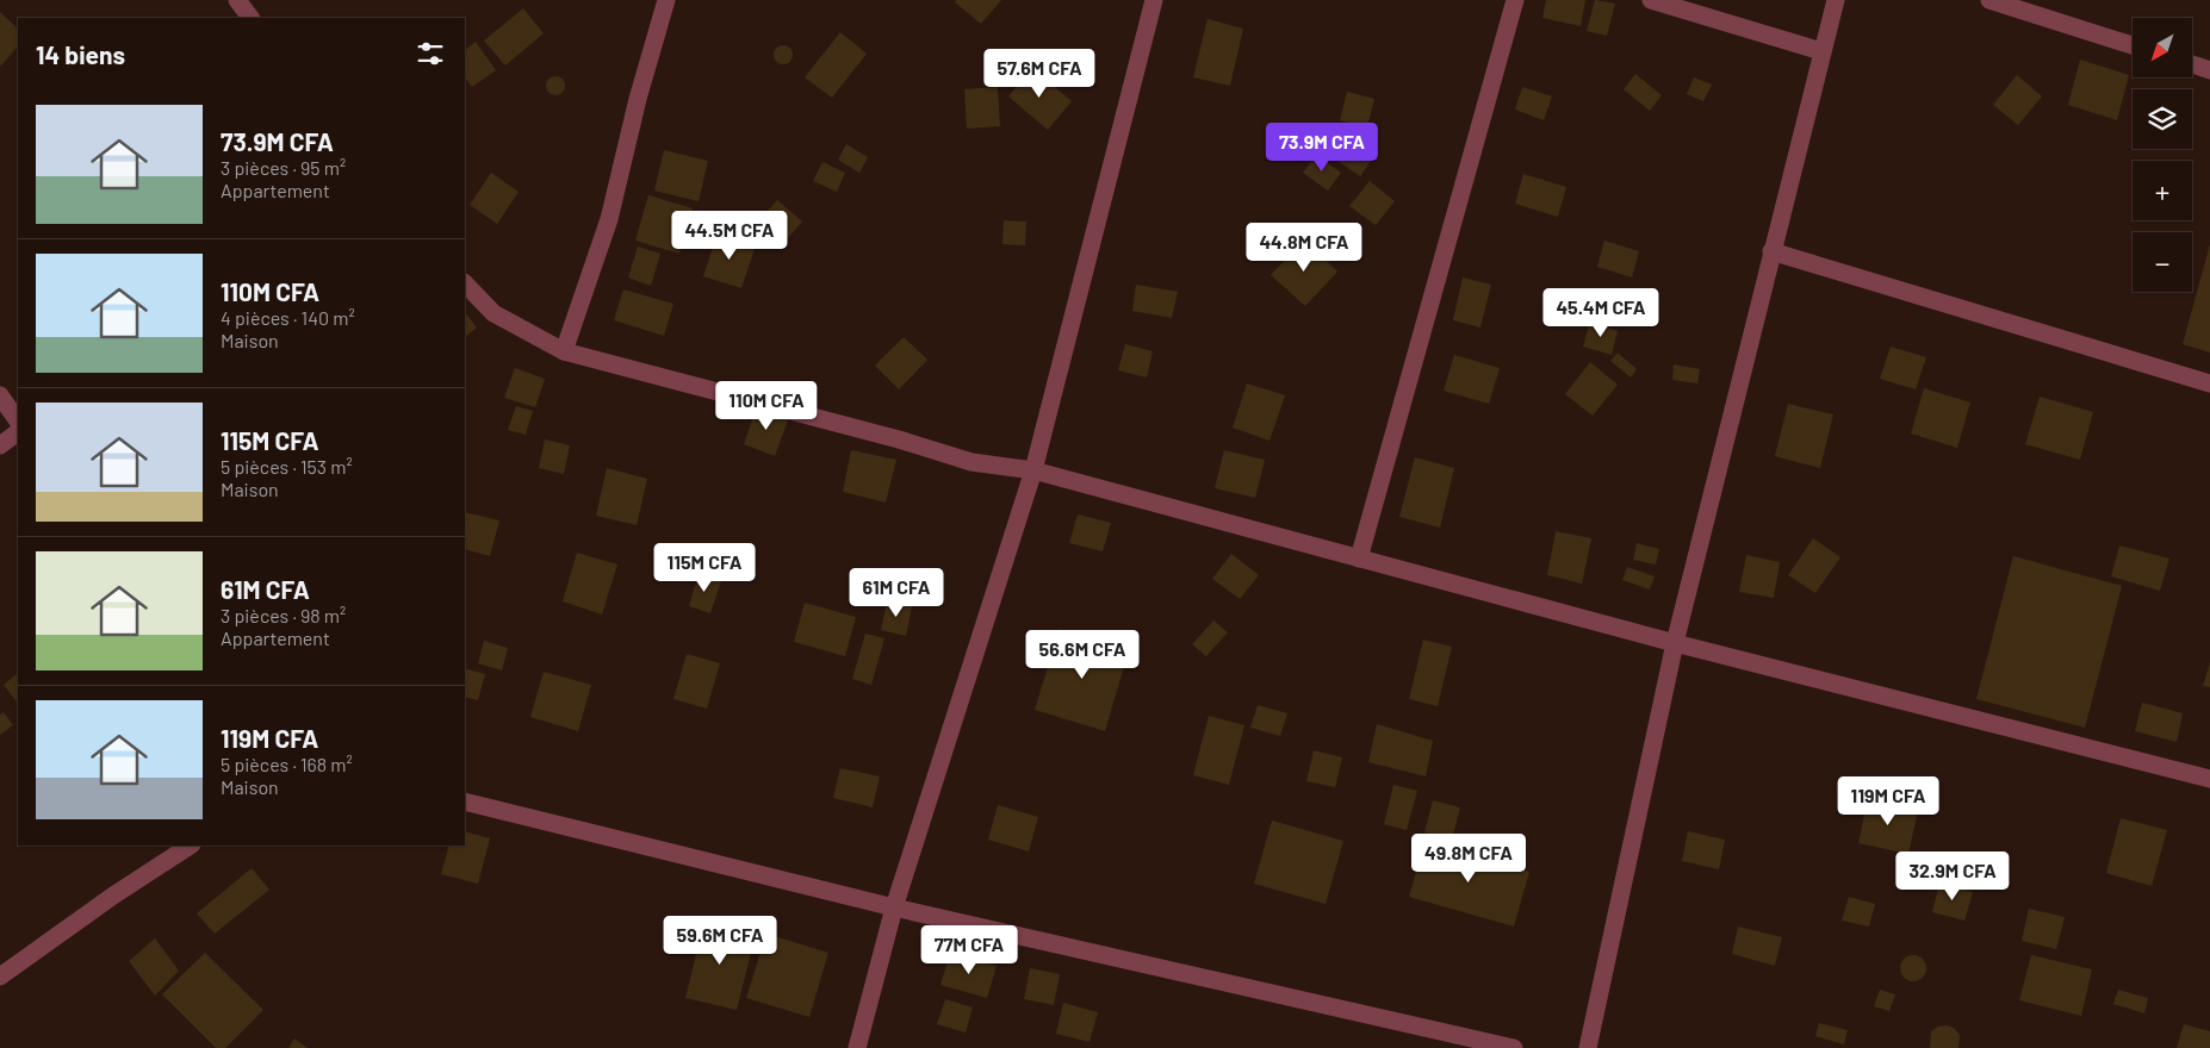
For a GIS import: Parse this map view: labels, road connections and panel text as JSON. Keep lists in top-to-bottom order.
{
  "north": "bottom left",
  "page": {
    "map_buttons": ["+", "−"],
    "heading": "14 biens",
    "price": [
      "57.6M CFA",
      "73.9M CFA",
      "44.5M CFA",
      "44.8M CFA",
      "45.4M CFA",
      "110M CFA",
      "115M CFA",
      "61M CFA",
      "56.6M CFA",
      "119M CFA",
      "49.8M CFA",
      "32.9M CFA",
      "59.6M CFA",
      "77M CFA"
    ],
    "list": [
      {
        "name": "73.9M CFA",
        "note": "3 pièces · 95 m² · Appartement"
      },
      {
        "name": "110M CFA",
        "note": "4 pièces · 140 m² · Maison"
      },
      {
        "name": "115M CFA",
        "note": "5 pièces · 153 m² · Maison"
      },
      {
        "name": "61M CFA",
        "note": "3 pièces · 98 m² · Appartement"
      },
      {
        "name": "119M CFA",
        "note": "5 pièces · 168 m² · Maison"
      }
    ]
  }
}
